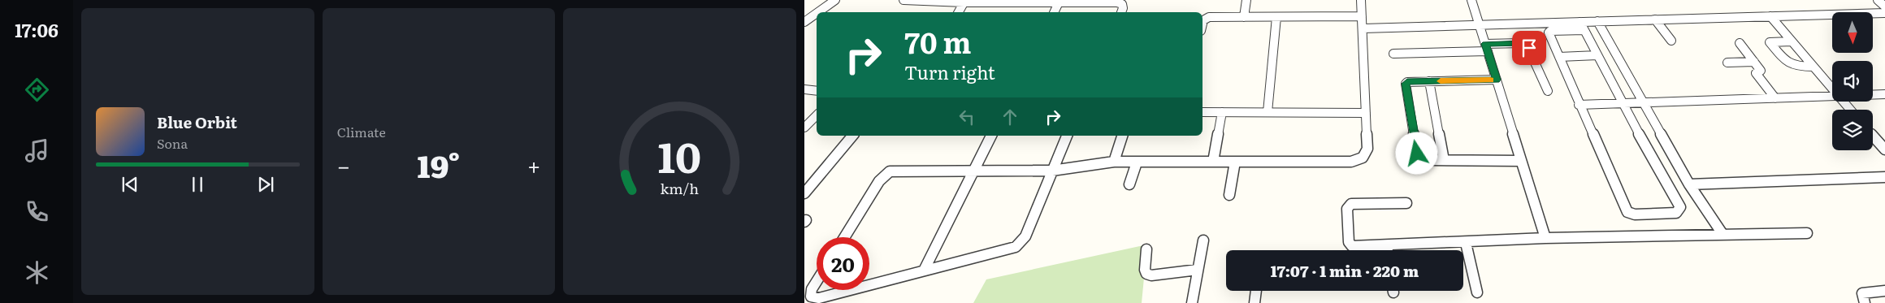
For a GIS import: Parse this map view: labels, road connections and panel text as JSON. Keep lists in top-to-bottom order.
{
  "north": "bottom",
  "page": {
    "tabs": "17:06",
    "tile": "Climate",
    "turn": ["70 m", "Turn right"],
    "song": ["Blue Orbit", "Sona"],
    "heat": ["−", "19°", "+"],
    "limit": "20",
    "trip": "17:07 · 1 min · 220 m",
    "gauge": ["10", "km/h"]
  }
}
